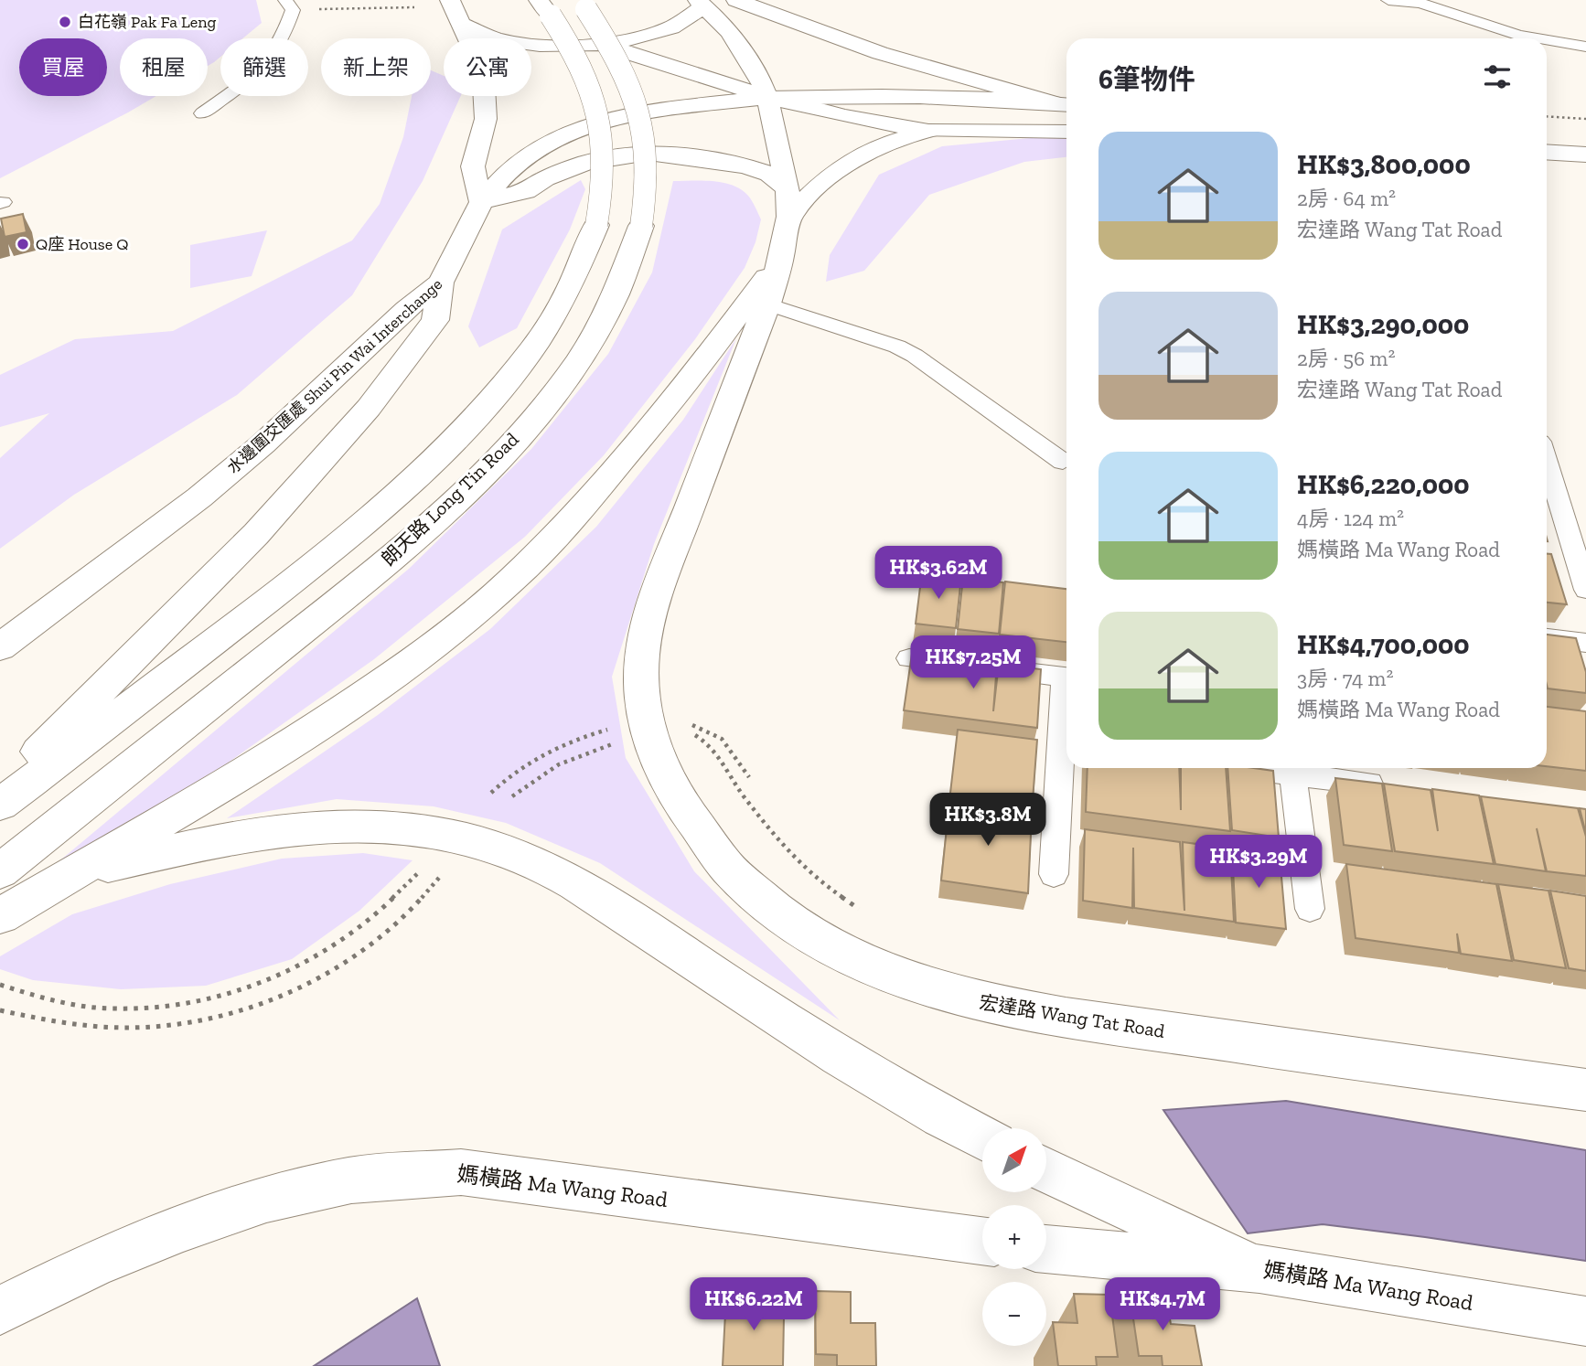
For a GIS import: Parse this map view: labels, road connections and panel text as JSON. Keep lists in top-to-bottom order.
{
  "streets": {
    "main road": [
      "水邊圍交匯處 Shui Pin Wai Interchange",
      "朗天路 Long Tin Road",
      "宏達路 Wang Tat Road",
      "媽橫路 Ma Wang Road"
    ]
  },
  "places": ["白花嶺 Pak Fa Leng", "Q座 House Q"],
  "north": "top right",
  "page": {
    "chip": [
      "買屋",
      "租屋",
      "篩選",
      "新上架",
      "公寓"
    ],
    "heading": "6筆物件",
    "list": [
      {
        "name": "HK$3,800,000",
        "note": "2房 · 64 m² · 宏達路 Wang Tat Road"
      },
      {
        "name": "HK$3,290,000",
        "note": "2房 · 56 m² · 宏達路 Wang Tat Road"
      },
      {
        "name": "HK$6,220,000",
        "note": "4房 · 124 m² · 媽橫路 Ma Wang Road"
      },
      {
        "name": "HK$4,700,000",
        "note": "3房 · 74 m² · 媽橫路 Ma Wang Road"
      }
    ],
    "price": [
      "HK$3.62M",
      "HK$7.25M",
      "HK$3.8M",
      "HK$3.29M",
      "HK$6.22M",
      "HK$4.7M"
    ],
    "map_buttons": ["+", "−"]
  }
}
